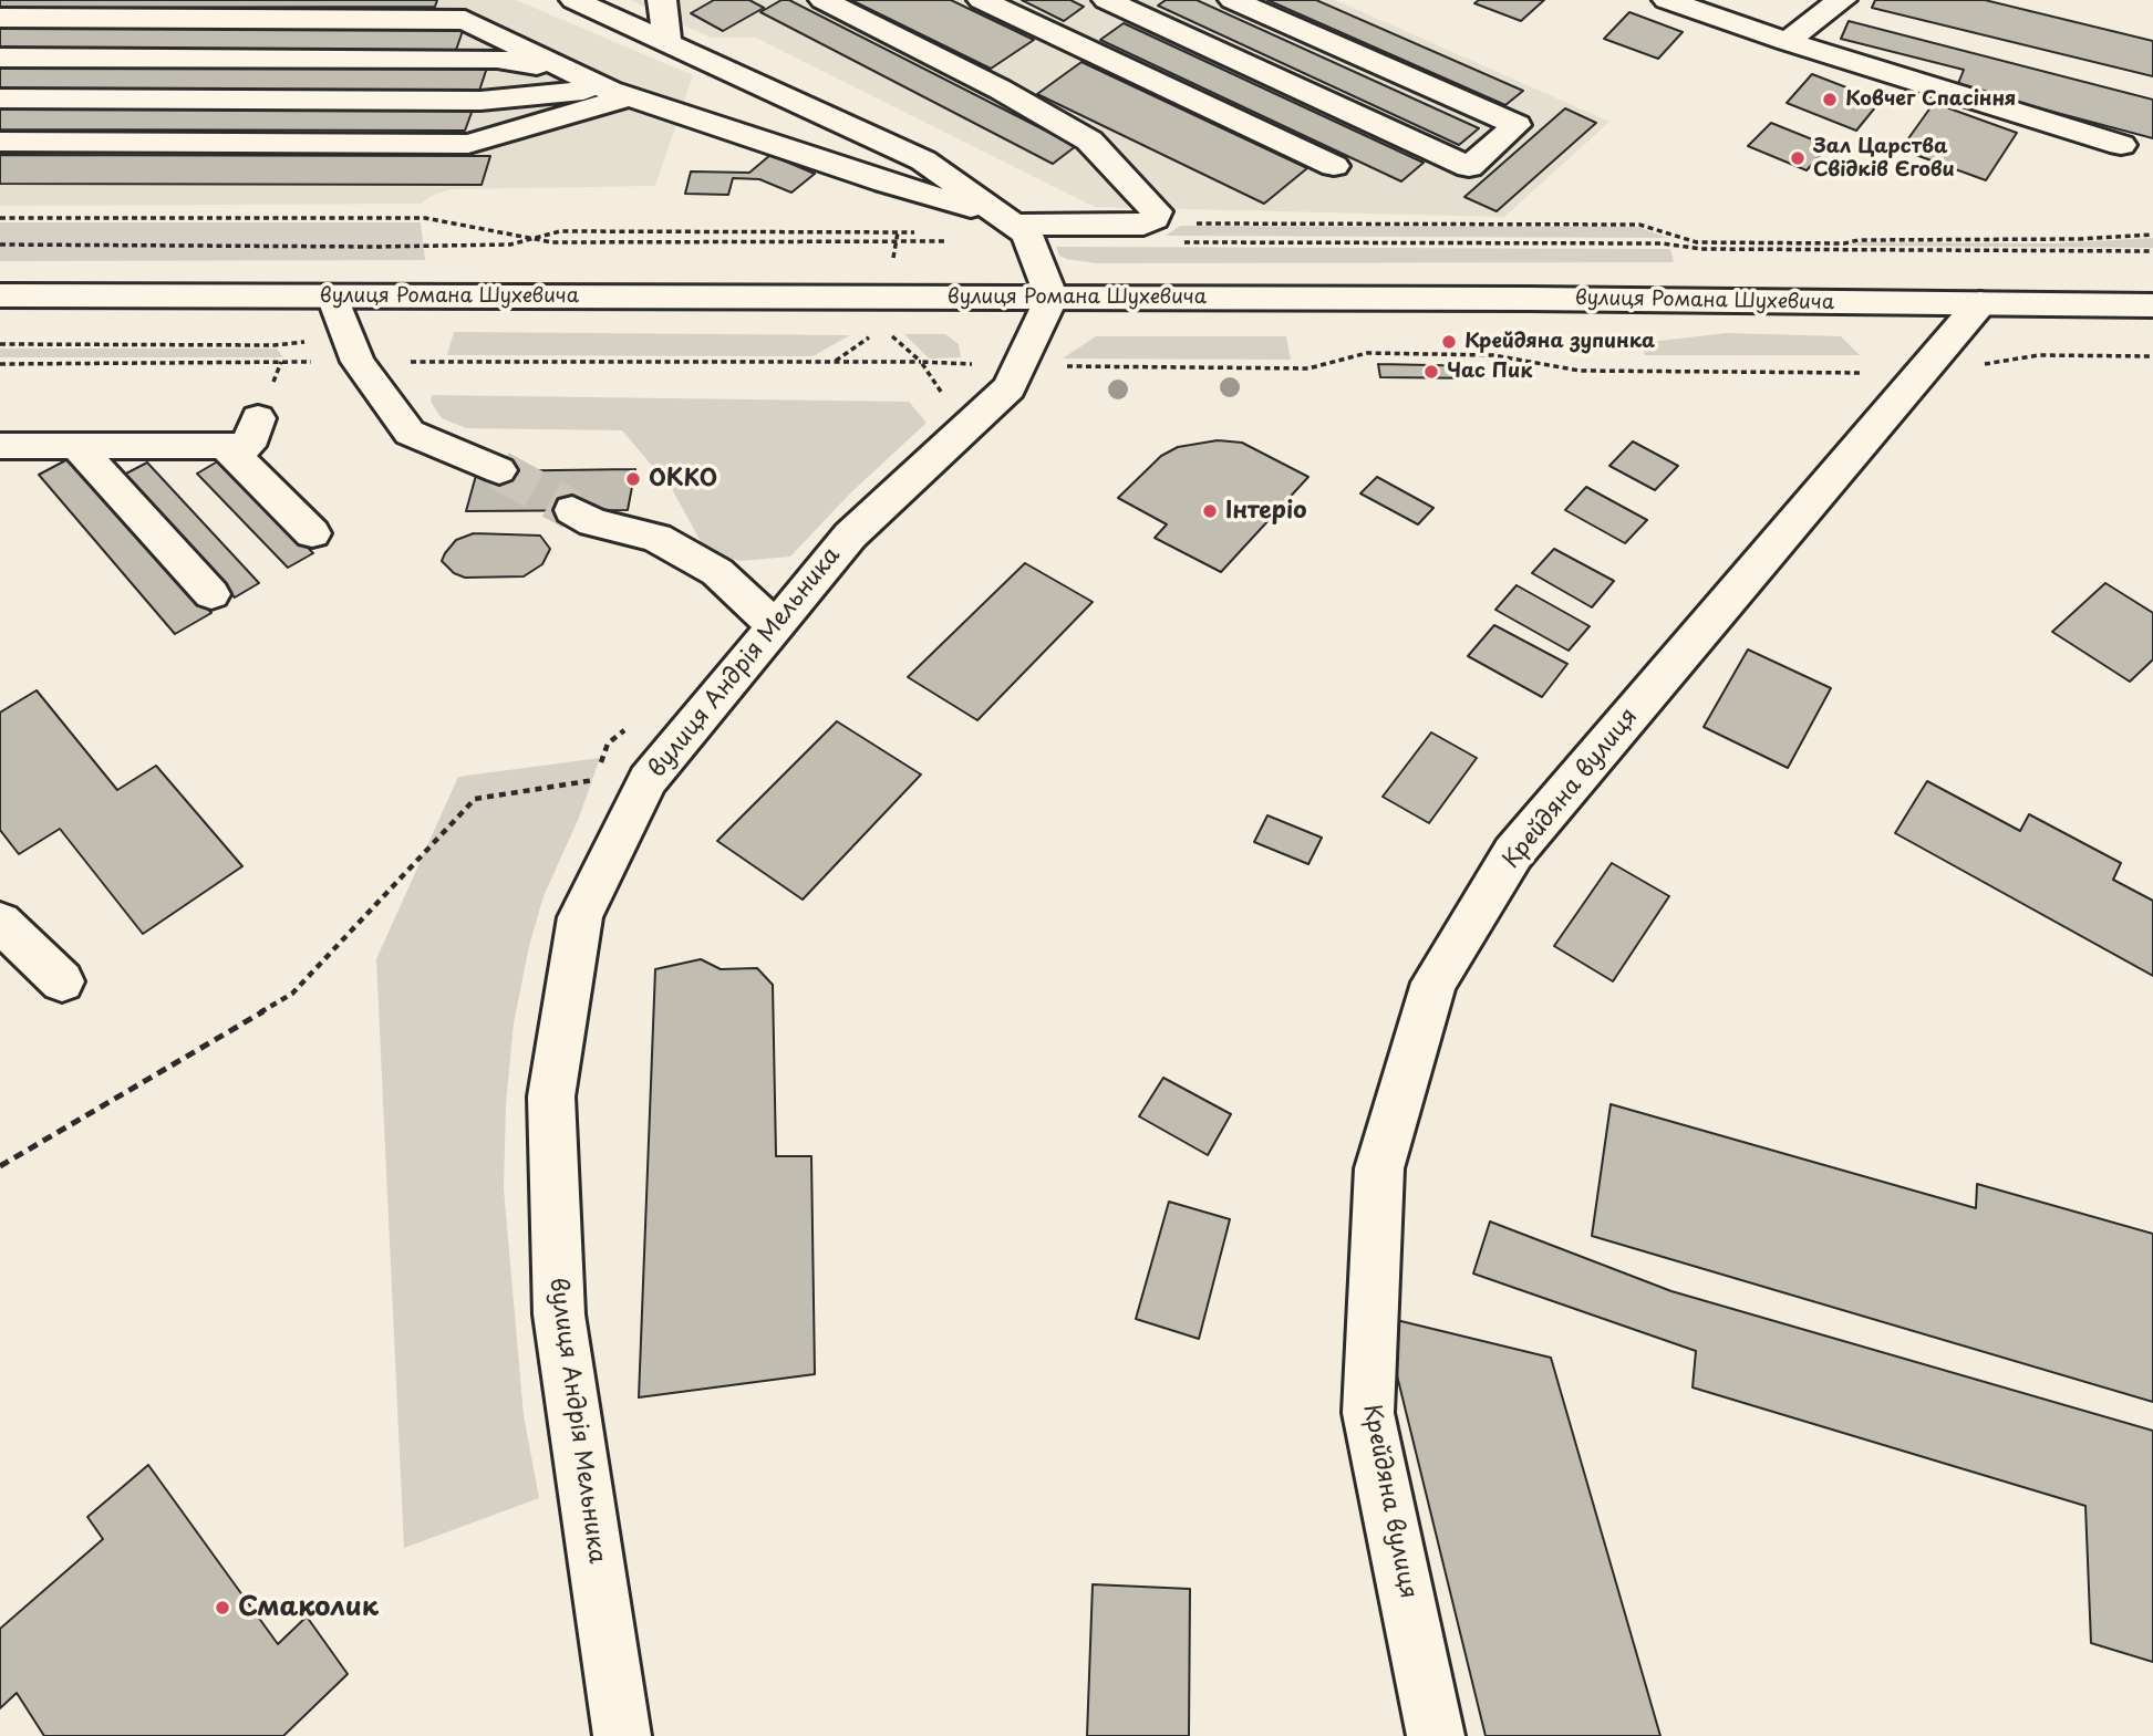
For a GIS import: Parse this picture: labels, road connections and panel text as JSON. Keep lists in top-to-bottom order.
{
  "streets": {
    "street": ["вулиця Романа Шухевича", "вулиця Андрія Мельника", "Крейдяна вулиця"]
  },
  "crossings": [
    ["вулиця Романа Шухевича", "вулиця Андрія Мельника"],
    ["вулиця Романа Шухевича", "Крейдяна вулиця"]
  ],
  "places": [
    "Ковчег Спасіння",
    "Зал Царства Свідків Єгови",
    "Крейдяна зупинка",
    "Час Пик",
    "ОККО",
    "Інтеріо",
    "Смаколик"
  ]
}
